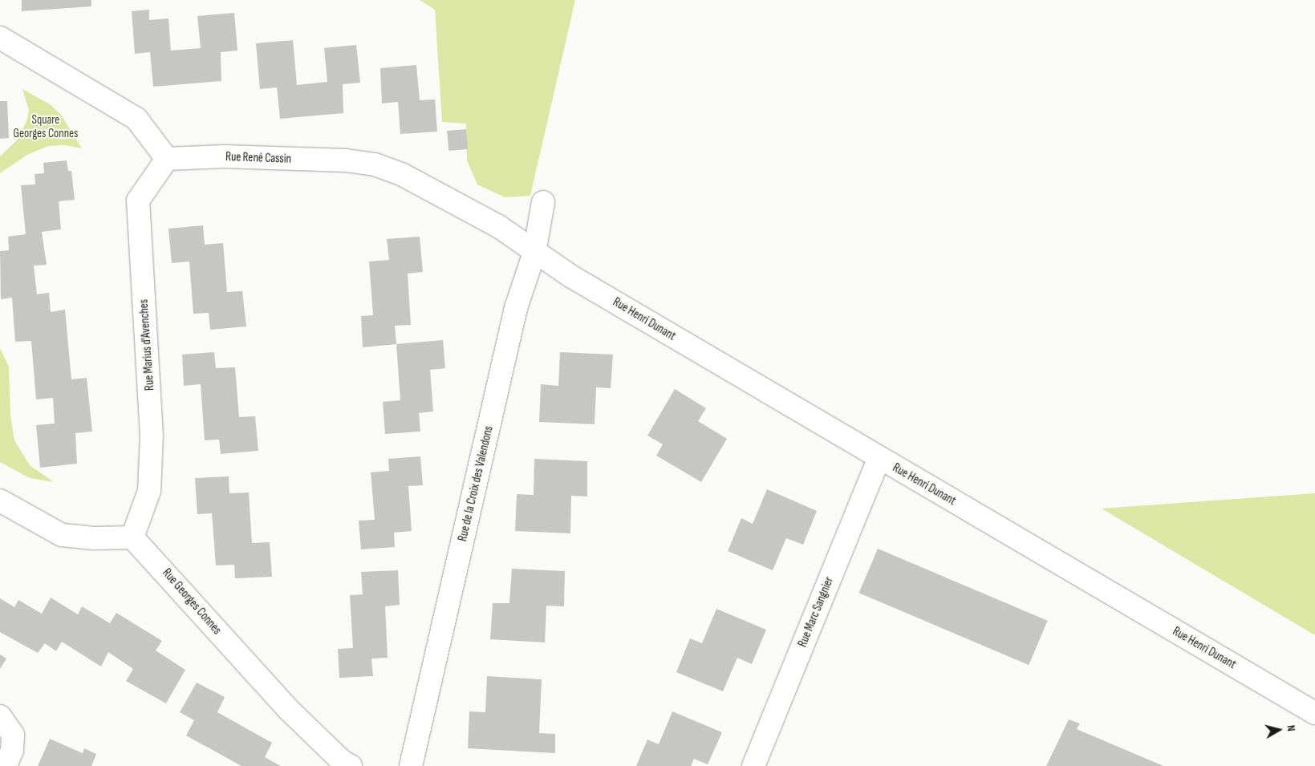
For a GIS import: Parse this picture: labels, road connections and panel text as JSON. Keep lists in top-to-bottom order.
{
  "streets": {
    "street": [
      "Rue René Cassin",
      "Rue Henri Dunant",
      "Rue Marius d'Avenches",
      "Rue de la Croix des Valendons",
      "Rue Georges Connes",
      "Rue Marc Sangnier"
    ]
  },
  "crossings": [
    ["Rue René Cassin", "Rue Henri Dunant"],
    ["Rue René Cassin", "Rue Marius d'Avenches"],
    ["Rue René Cassin", "Rue de la Croix des Valendons"],
    ["Rue Henri Dunant", "Rue de la Croix des Valendons"],
    ["Rue Henri Dunant", "Rue Marc Sangnier"],
    ["Rue Marius d'Avenches", "Rue Georges Connes"]
  ],
  "parks": ["Square Georges Connes"],
  "north": "right"
}
